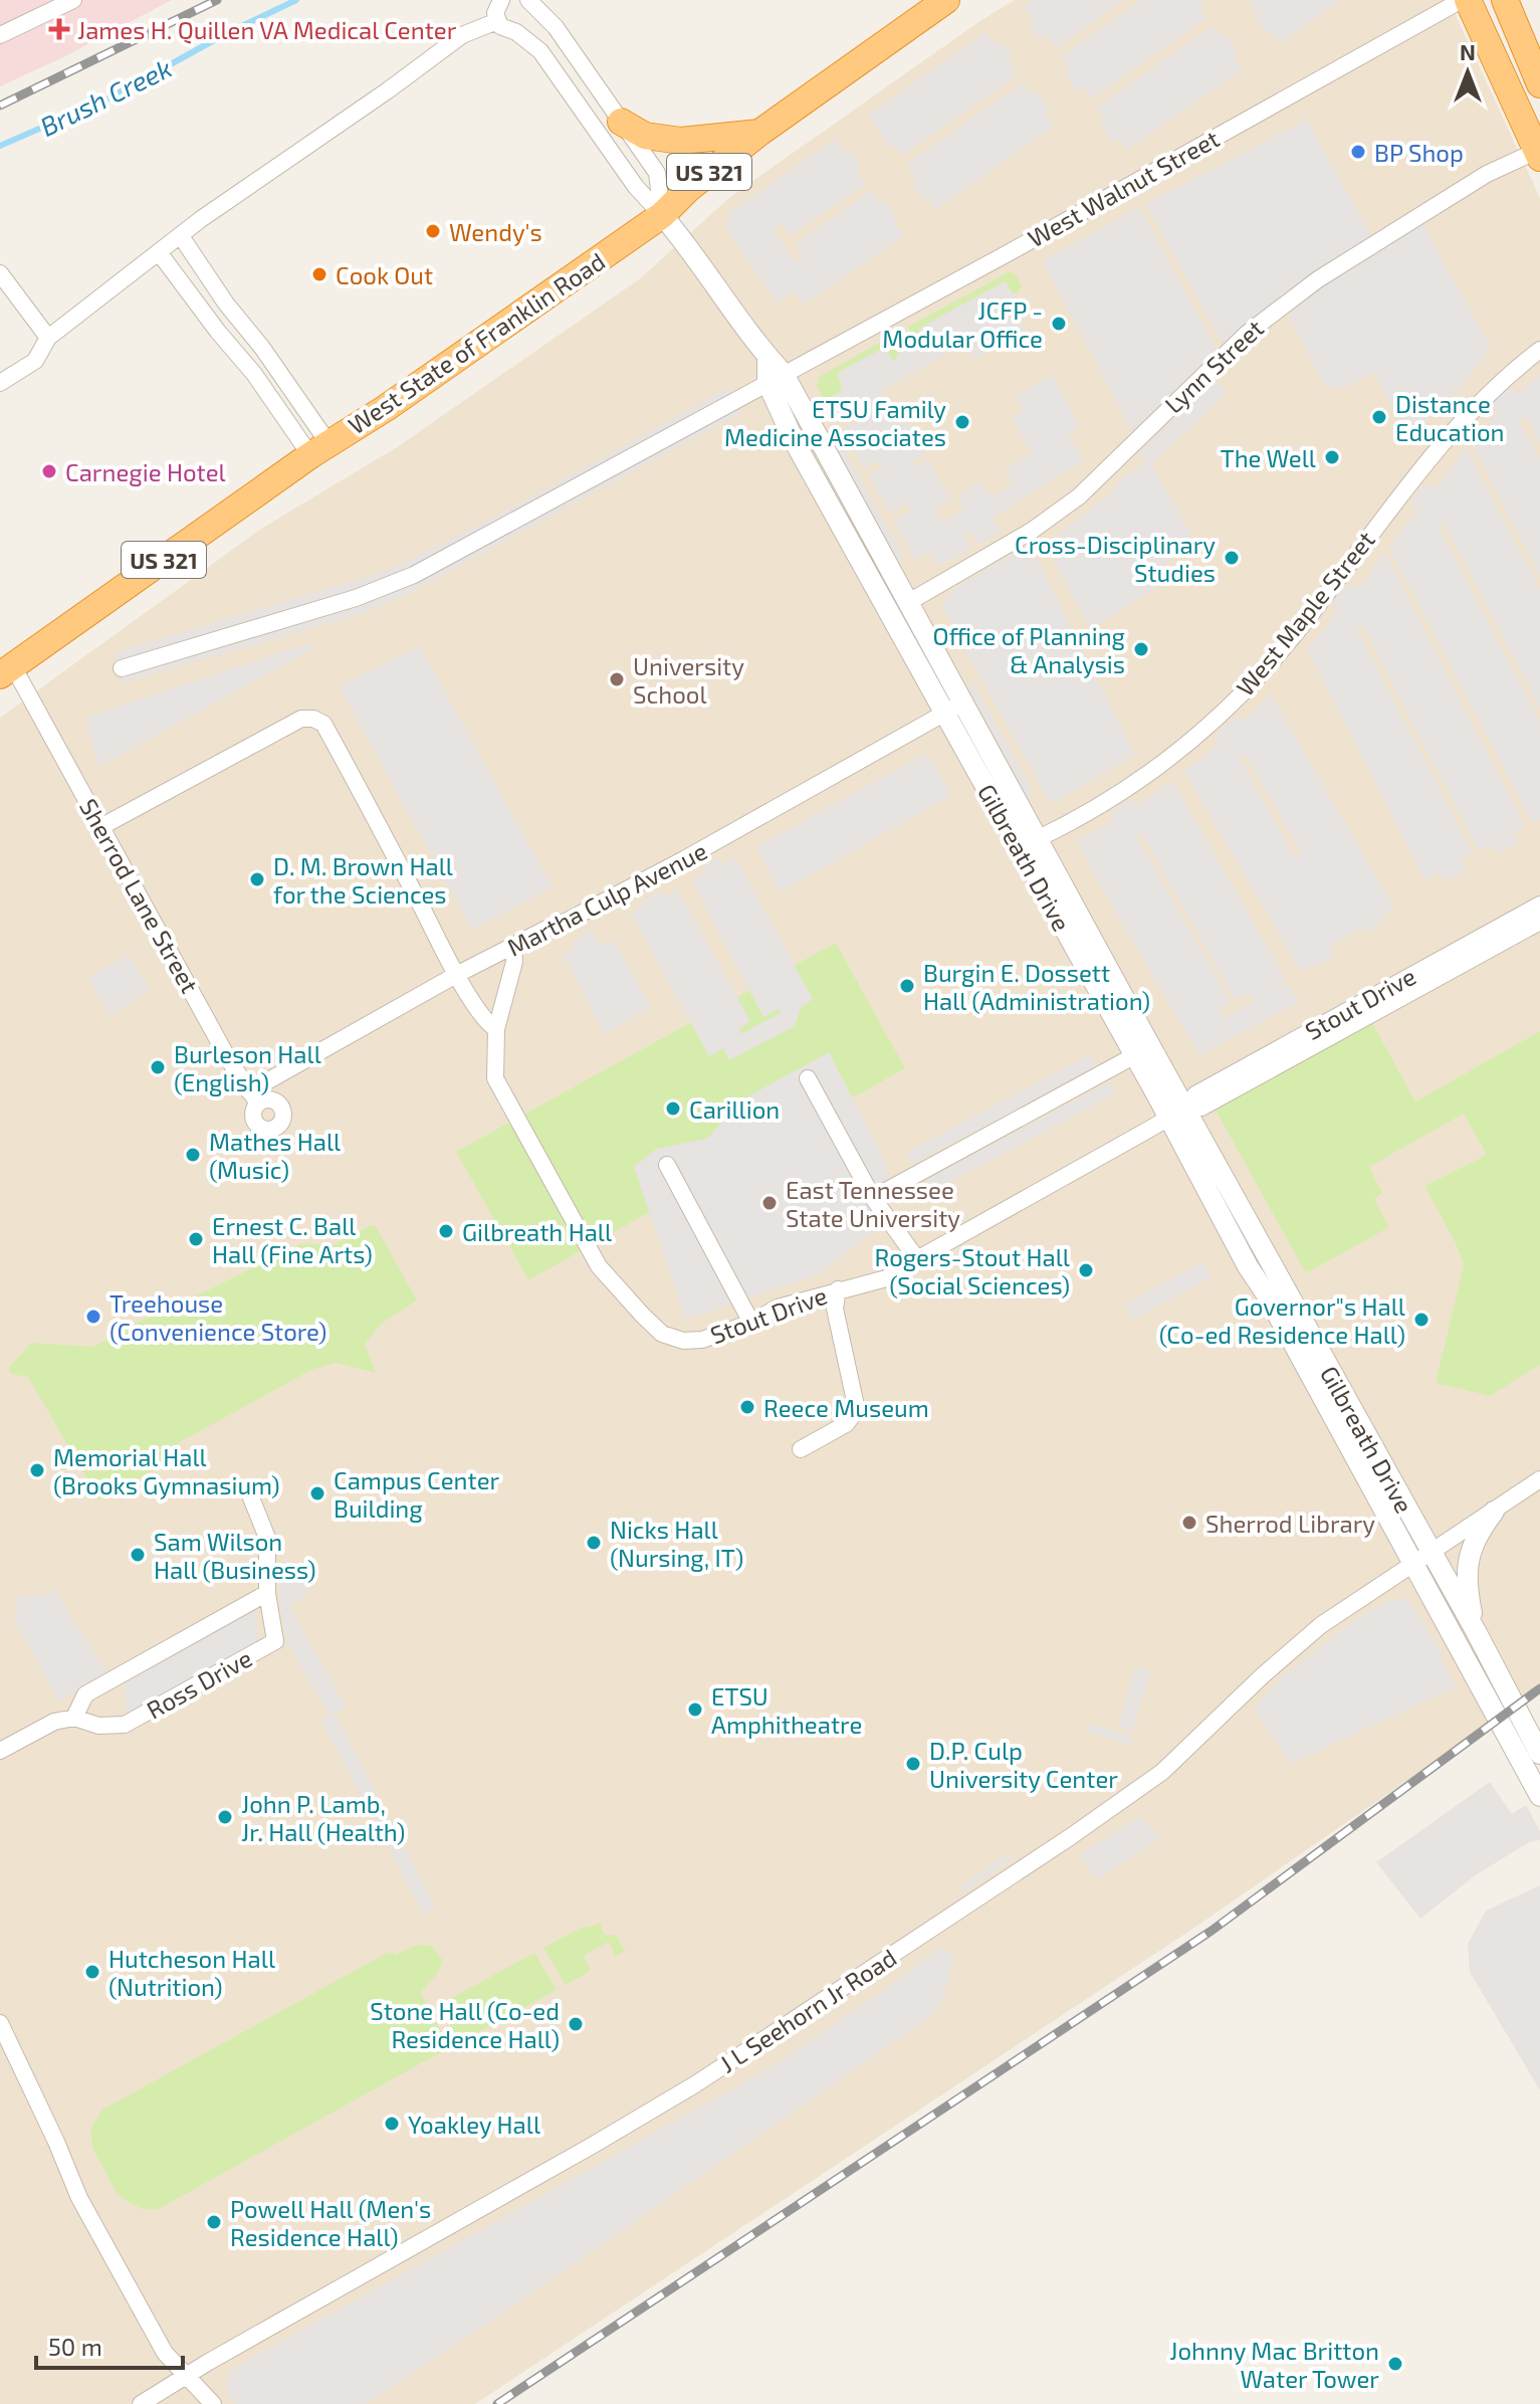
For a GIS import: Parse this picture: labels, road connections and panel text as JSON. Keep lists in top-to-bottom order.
{
  "streets": {
    "highway": ["US 321", "West State of Franklin Road"],
    "street": [
      "West Walnut Street",
      "Lynn Street",
      "West Maple Street",
      "Gilbreath Drive",
      "Sherrod Lane Street",
      "Martha Culp Avenue",
      "Stout Drive",
      "Ross Drive",
      "J L Seehorn Jr Road"
    ]
  },
  "crossings": [
    ["West Walnut Street", "Gilbreath Drive"],
    ["West State of Franklin Road", "Gilbreath Drive"],
    ["West State of Franklin Road", "Sherrod Lane Street"],
    ["Lynn Street", "Gilbreath Drive"],
    ["West Maple Street", "Gilbreath Drive"],
    ["Gilbreath Drive", "Martha Culp Avenue"],
    ["Gilbreath Drive", "Stout Drive"],
    ["Gilbreath Drive", "J L Seehorn Jr Road"],
    ["Sherrod Lane Street", "Martha Culp Avenue"],
    ["Martha Culp Avenue", "Stout Drive"]
  ],
  "water": ["Brush Creek"],
  "places": {
    "health": ["James H. Quillen VA Medical Center"],
    "other": [
      "BP Shop",
      "Wendy's",
      "Cook Out",
      "JCFP - Modular Office",
      "Distance Education",
      "ETSU Family Medicine Associates",
      "The Well",
      "Carnegie Hotel",
      "Cross-Disciplinary Studies",
      "Office of Planning & Analysis",
      "University School",
      "D. M. Brown Hall for the Sciences",
      "Burgin E. Dossett Hall (Administration)",
      "Burleson Hall (English)",
      "Carillion",
      "Mathes Hall (Music)",
      "East Tennessee State University",
      "Gilbreath Hall",
      "Ernest C. Ball Hall (Fine Arts)",
      "Rogers-Stout Hall (Social Sciences)",
      "Treehouse (Convenience Store)",
      "Governor\"s Hall (Co-ed Residence Hall)",
      "Reece Museum",
      "Memorial Hall (Brooks Gymnasium)",
      "Campus Center Building",
      "Sherrod Library",
      "Nicks Hall (Nursing, IT)",
      "Sam Wilson Hall (Business)",
      "ETSU Amphitheatre",
      "D.P. Culp University Center",
      "John P. Lamb, Jr. Hall (Health)",
      "Hutcheson Hall (Nutrition)",
      "Stone Hall (Co-ed Residence Hall)",
      "Yoakley Hall",
      "Powell Hall (Men's Residence Hall)",
      "Johnny Mac Britton Water Tower"
    ]
  },
  "scale_bar": "50 m",
  "north": "top"
}
